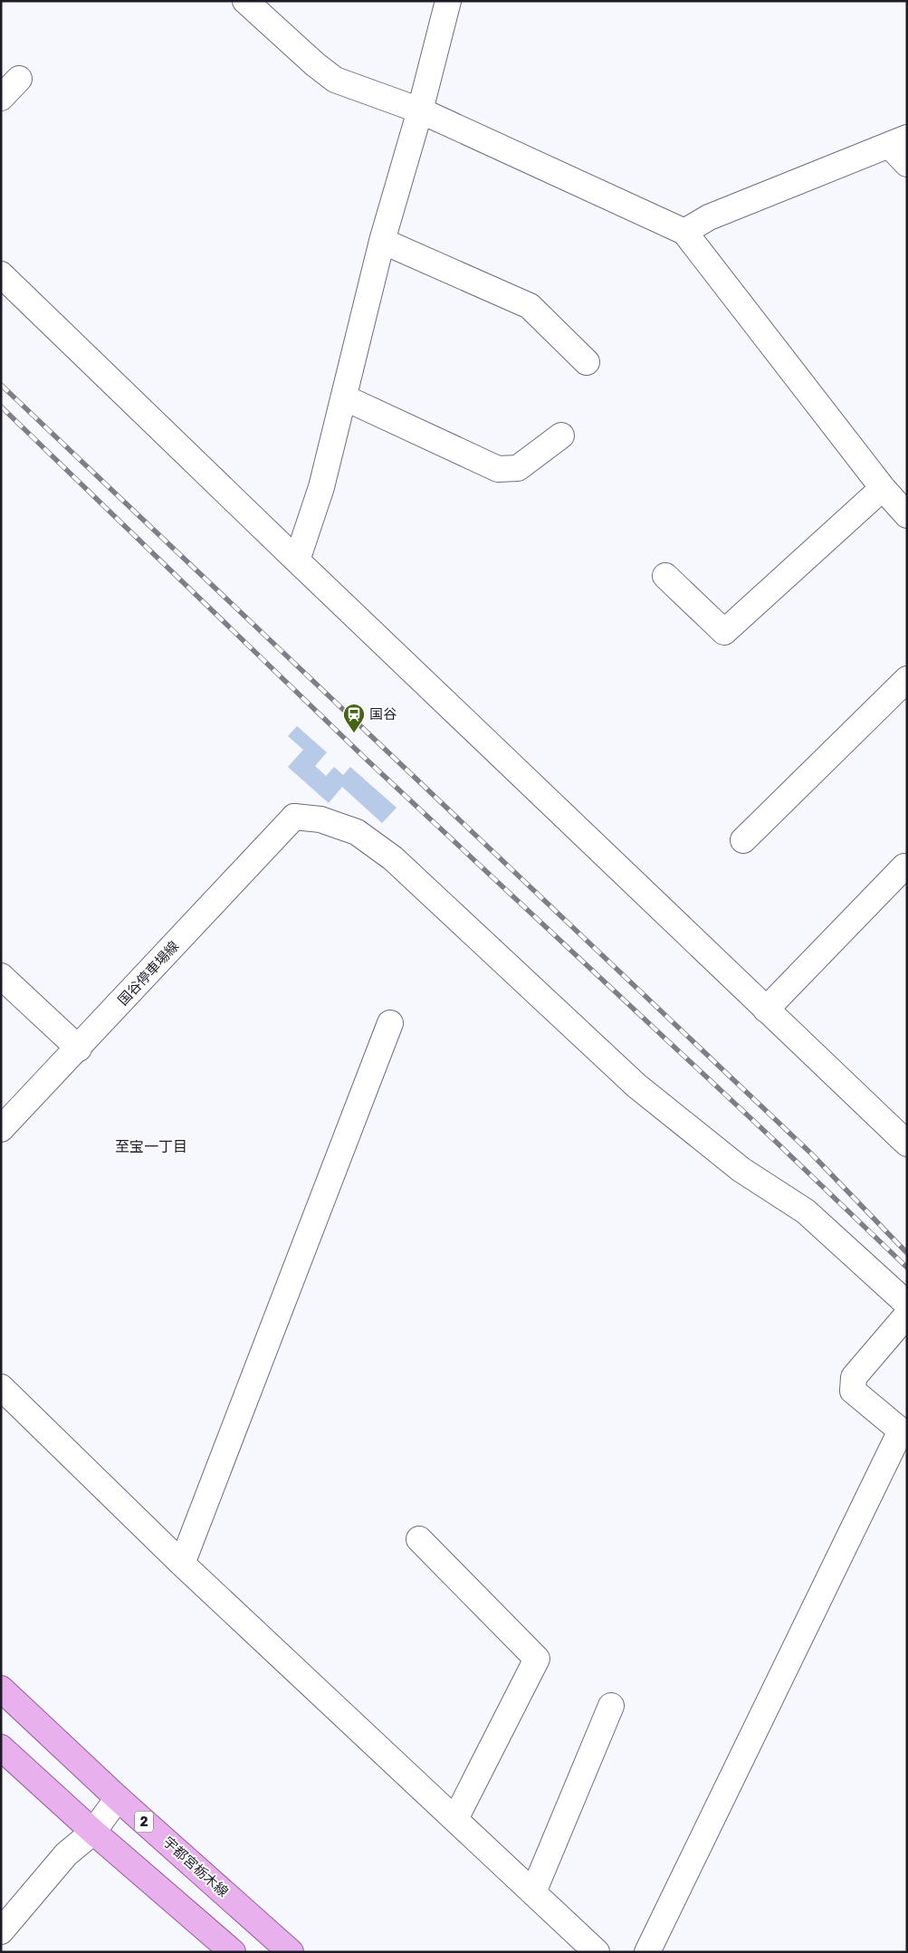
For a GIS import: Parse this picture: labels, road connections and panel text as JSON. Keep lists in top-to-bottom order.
{
  "streets": {
    "main road": ["2", "宇都宮栃木線"],
    "street": ["国谷停車場線"]
  },
  "districts": ["至宝一丁目"],
  "places": {
    "station": ["国谷"]
  }
}
